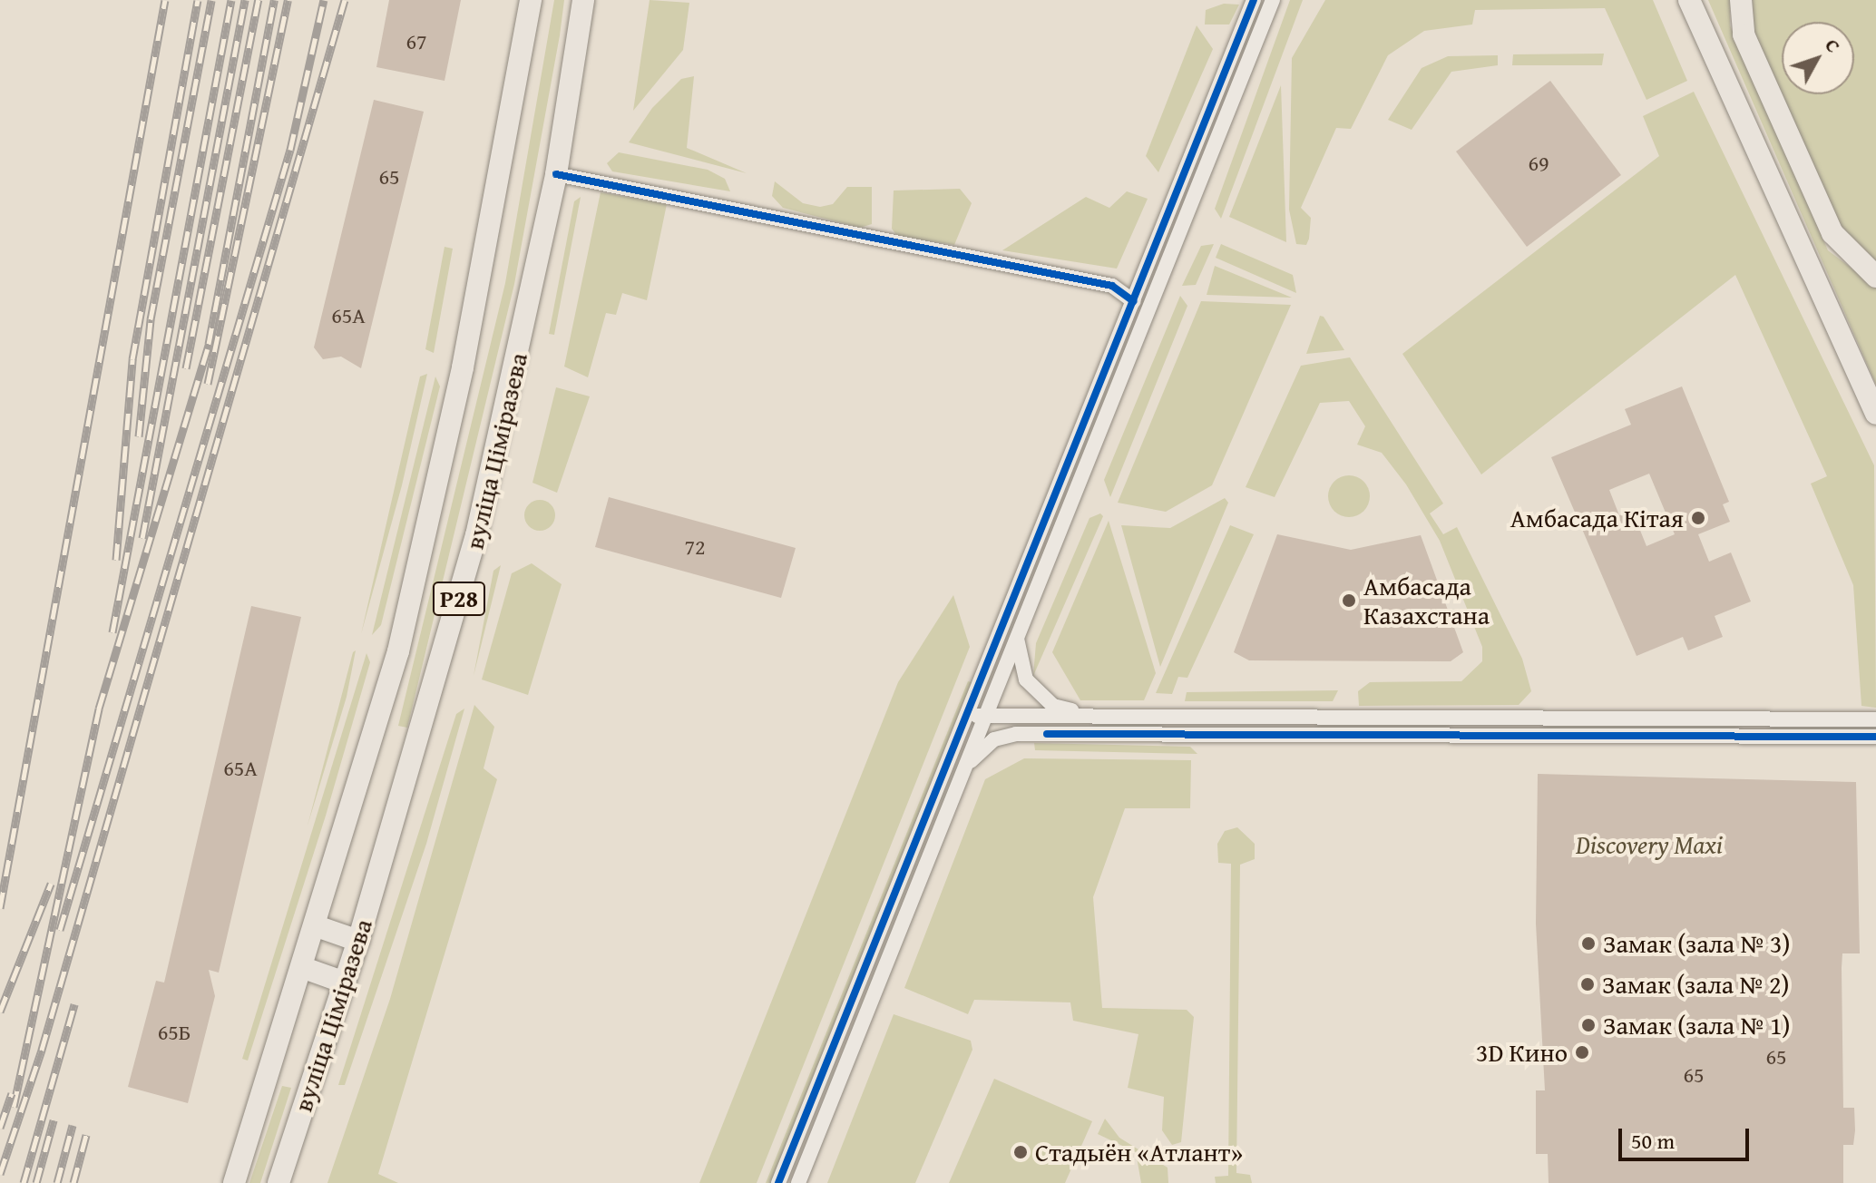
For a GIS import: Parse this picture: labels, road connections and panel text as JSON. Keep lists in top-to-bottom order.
{
  "streets": {
    "main road": ["вуліца Ціміразева", "Р28"]
  },
  "parks": ["Discovery Maxi"],
  "places": [
    "Амбасада Кітая",
    "Амбасада Казахстана",
    "Замак (зала № 3)",
    "Замак (зала № 2)",
    "Замак (зала № 1)",
    "3D Кино",
    "Стадыён «Атлант»"
  ],
  "house_numbers": [
    "67",
    "69",
    "65",
    "65А",
    "72",
    "65А",
    "65Б",
    "65",
    "65"
  ],
  "scale_bar": "50 m",
  "north": "top right"
}
